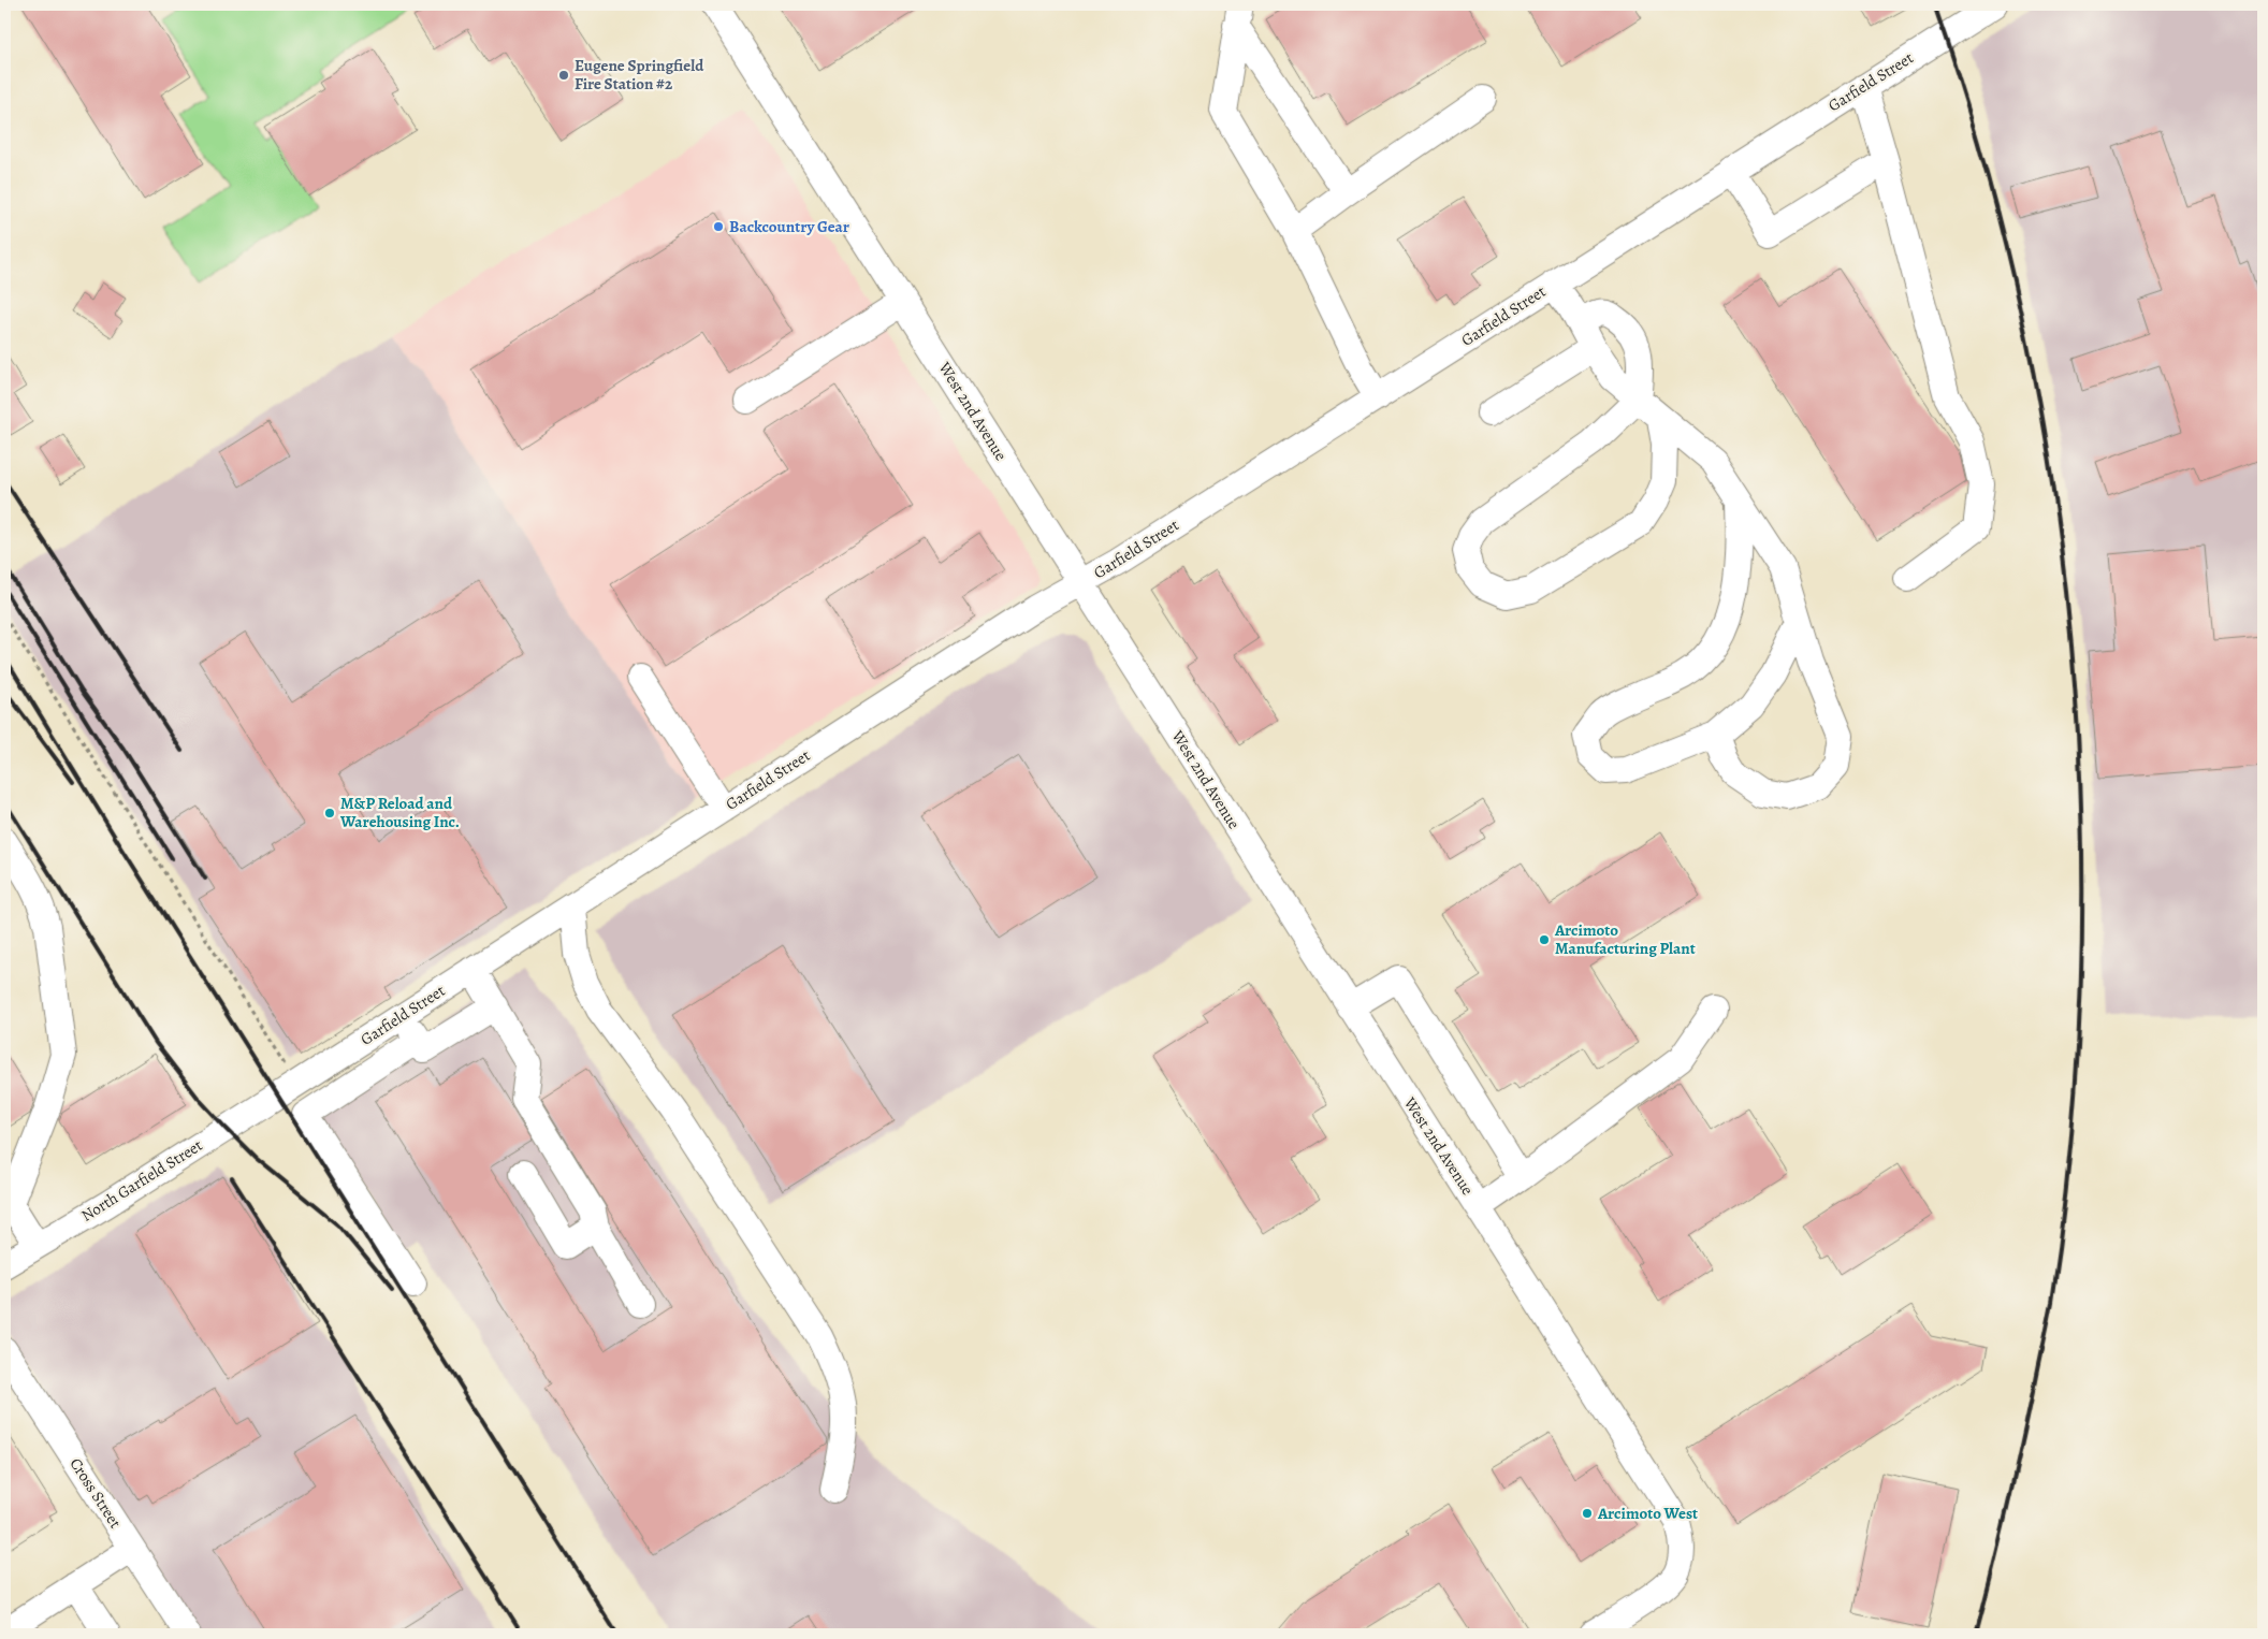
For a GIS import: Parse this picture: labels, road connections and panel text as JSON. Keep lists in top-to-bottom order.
{
  "streets": {
    "street": [
      "Garfield Street",
      "West 2nd Avenue",
      "North Garfield Street",
      "Cross Street"
    ]
  },
  "crossings": [
    ["Garfield Street", "West 2nd Avenue"],
    ["Garfield Street", "North Garfield Street"]
  ],
  "places": [
    "Eugene Springfield Fire Station #2",
    "Backcountry Gear",
    "M&P Reload and Warehousing Inc.",
    "Arcimoto Manufacturing Plant",
    "Arcimoto West"
  ]
}
